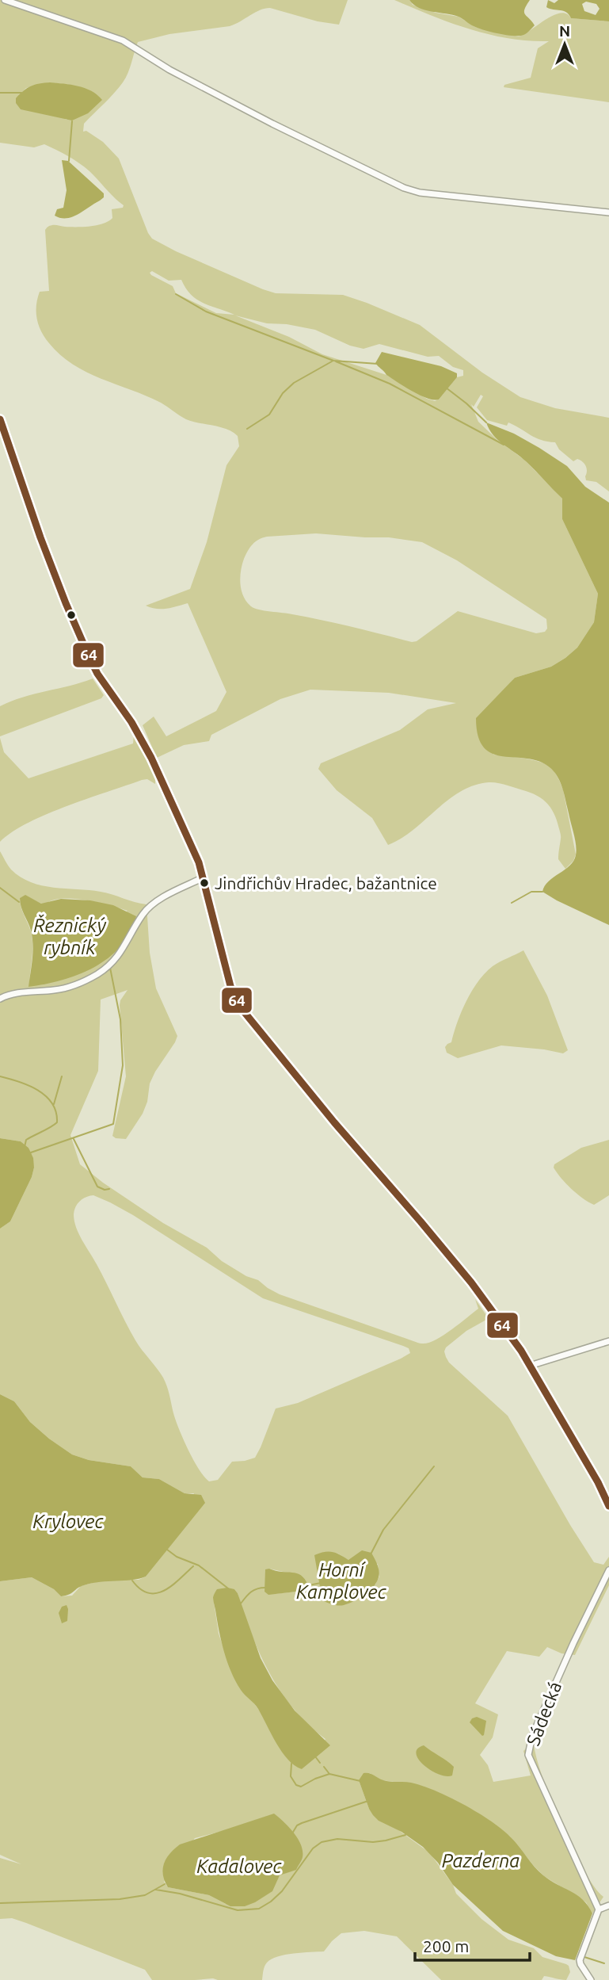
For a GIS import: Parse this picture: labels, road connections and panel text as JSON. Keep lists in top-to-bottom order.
{
  "streets": {
    "street": ["Sádecká"]
  },
  "water": [
    "Řeznický rybník",
    "Krylovec",
    "Horní Kamplovec",
    "Pazderna",
    "Kadalovec"
  ],
  "places": ["Jindřichův Hradec, bažantnice"],
  "lines": ["transit line 64"],
  "scale_bar": "200 m",
  "north": "top"
}
